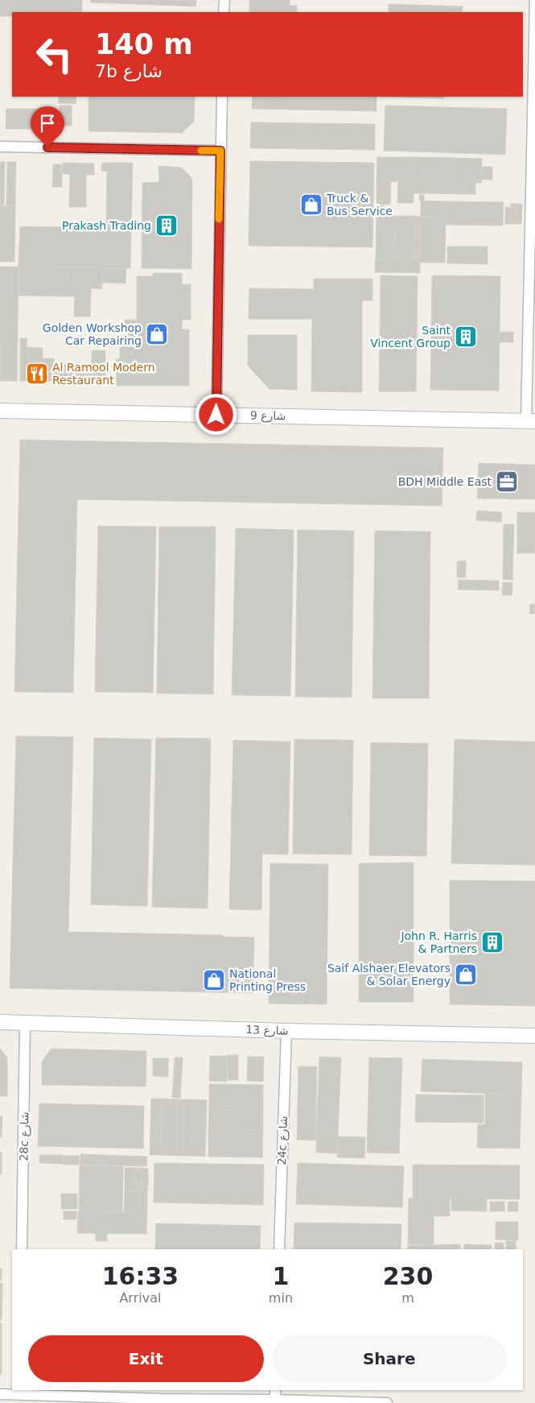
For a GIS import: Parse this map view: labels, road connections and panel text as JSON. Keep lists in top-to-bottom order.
{
  "streets": {
    "street": [
      "شارع 9",
      "شارع 13",
      "28c شارع",
      "24c شارع"
    ]
  },
  "crossings": [
    ["شارع 13", "28c شارع"],
    ["شارع 13", "24c شارع"]
  ],
  "places": {
    "shop": [
      "Truck & Bus Service",
      "Golden Workshop Car Repairing",
      "Saif Alshaer Elevators & Solar Energy",
      "National Printing Press"
    ],
    "building": ["Prakash Trading", "Saint Vincent Group", "John R. Harris & Partners"],
    "restaurant": ["Al Ramool Modern Restaurant"],
    "office": ["BDH Middle East"]
  },
  "page": {
    "turn": ["140 m", "7b شارع"],
    "eta": [
      "16:33",
      "Arrival",
      "1",
      "min",
      "230",
      "m"
    ],
    "buttons": ["Exit", "Share"]
  }
}
